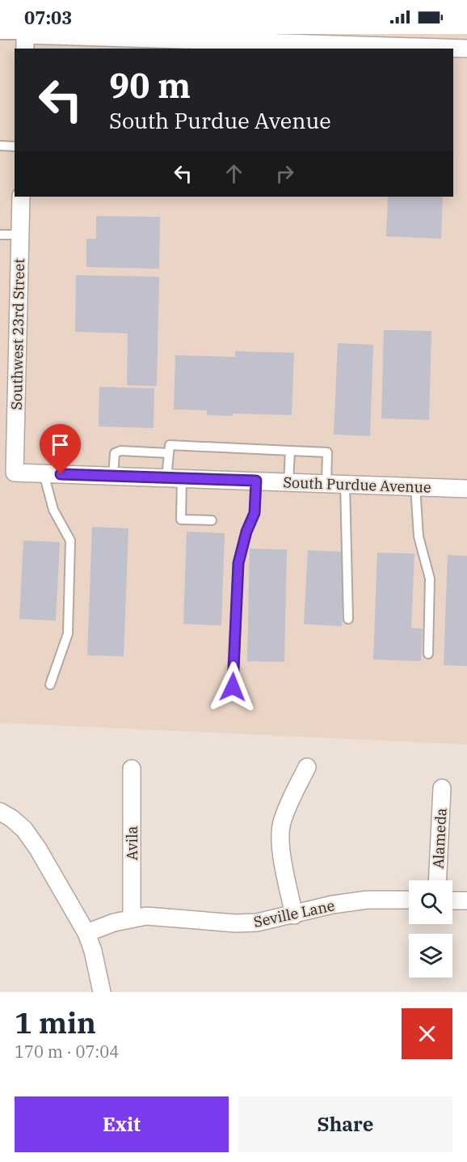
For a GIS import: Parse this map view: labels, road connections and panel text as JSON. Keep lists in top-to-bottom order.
{
  "streets": {
    "street": [
      "Southwest 23rd Street",
      "South Purdue Avenue",
      "Alameda",
      "Avila",
      "Seville Lane"
    ]
  },
  "crossings": [
    ["Southwest 23rd Street", "South Purdue Avenue"],
    ["Avila", "Seville Lane"]
  ],
  "page": {
    "status": "07:03",
    "turn": ["90 m", "South Purdue Avenue"],
    "heading": ["1 min", "170 m · 07:04"],
    "buttons": ["Exit", "Share"]
  }
}
